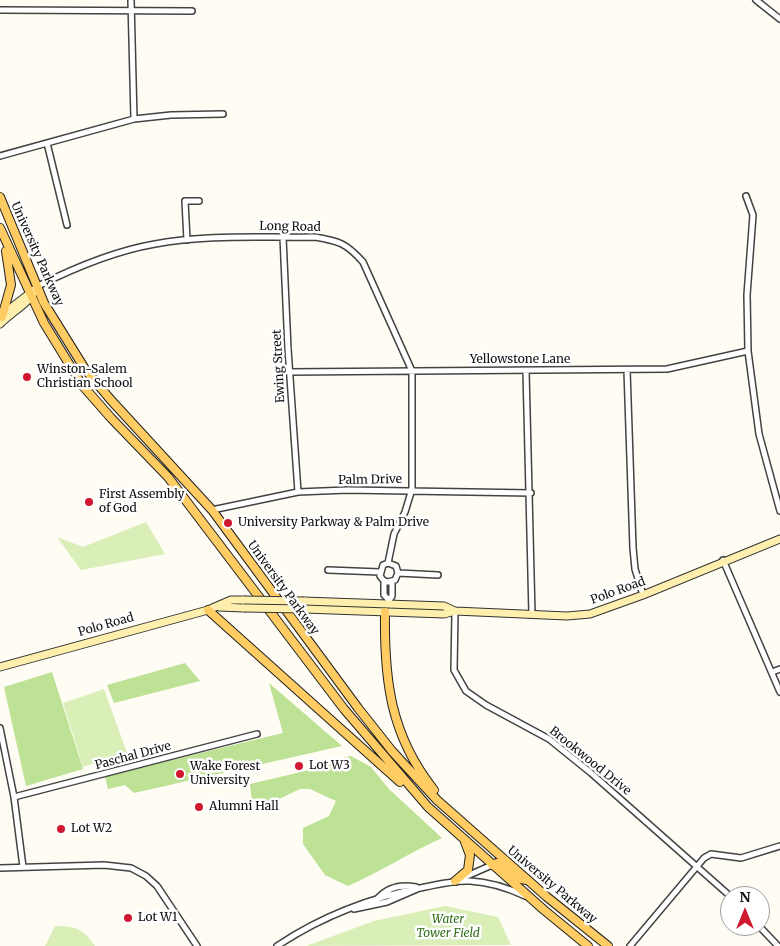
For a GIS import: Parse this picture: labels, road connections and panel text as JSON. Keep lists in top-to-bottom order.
{
  "streets": {
    "main road": ["University Parkway", "Polo Road"],
    "street": [
      "Long Road",
      "Yellowstone Lane",
      "Ewing Street",
      "Palm Drive",
      "Paschal Drive",
      "Brookwood Drive"
    ]
  },
  "crossings": [
    ["Long Road", "University Parkway"],
    ["Long Road", "Yellowstone Lane"],
    ["Long Road", "Ewing Street"],
    ["Long Road", "Palm Drive"],
    ["University Parkway", "Palm Drive"],
    ["Yellowstone Lane", "Ewing Street"],
    ["Ewing Street", "Palm Drive"],
    ["Polo Road", "Brookwood Drive"]
  ],
  "parks": ["Water Tower Field"],
  "places": [
    "Winston-Salem Christian School",
    "First Assembly of God",
    "University Parkway & Palm Drive",
    "Lot W3",
    "Wake Forest University",
    "Alumni Hall",
    "Lot W2",
    "Lot W1"
  ],
  "north": "top"
}
